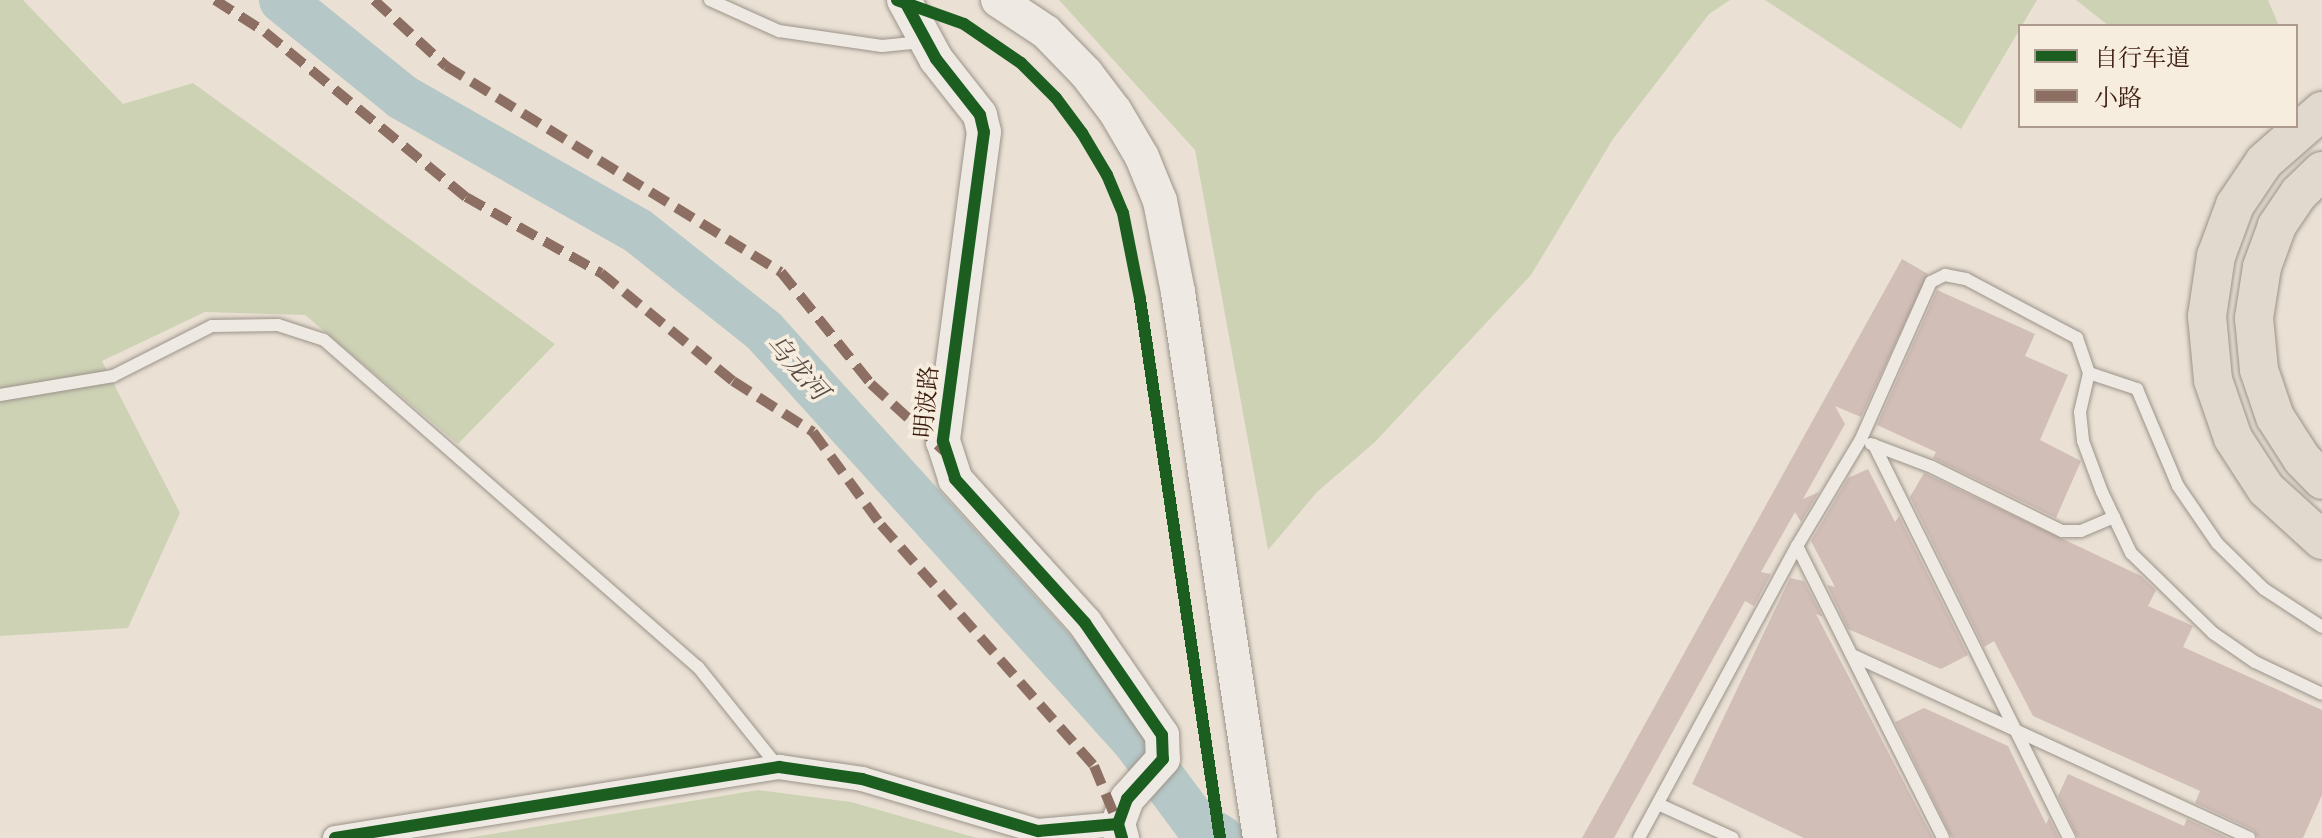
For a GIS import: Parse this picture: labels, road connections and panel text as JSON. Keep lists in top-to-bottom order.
{
  "streets": {
    "street": ["明波路"]
  },
  "water": ["乌龙河"],
  "legend": ["自行车道", "小路"]
}
